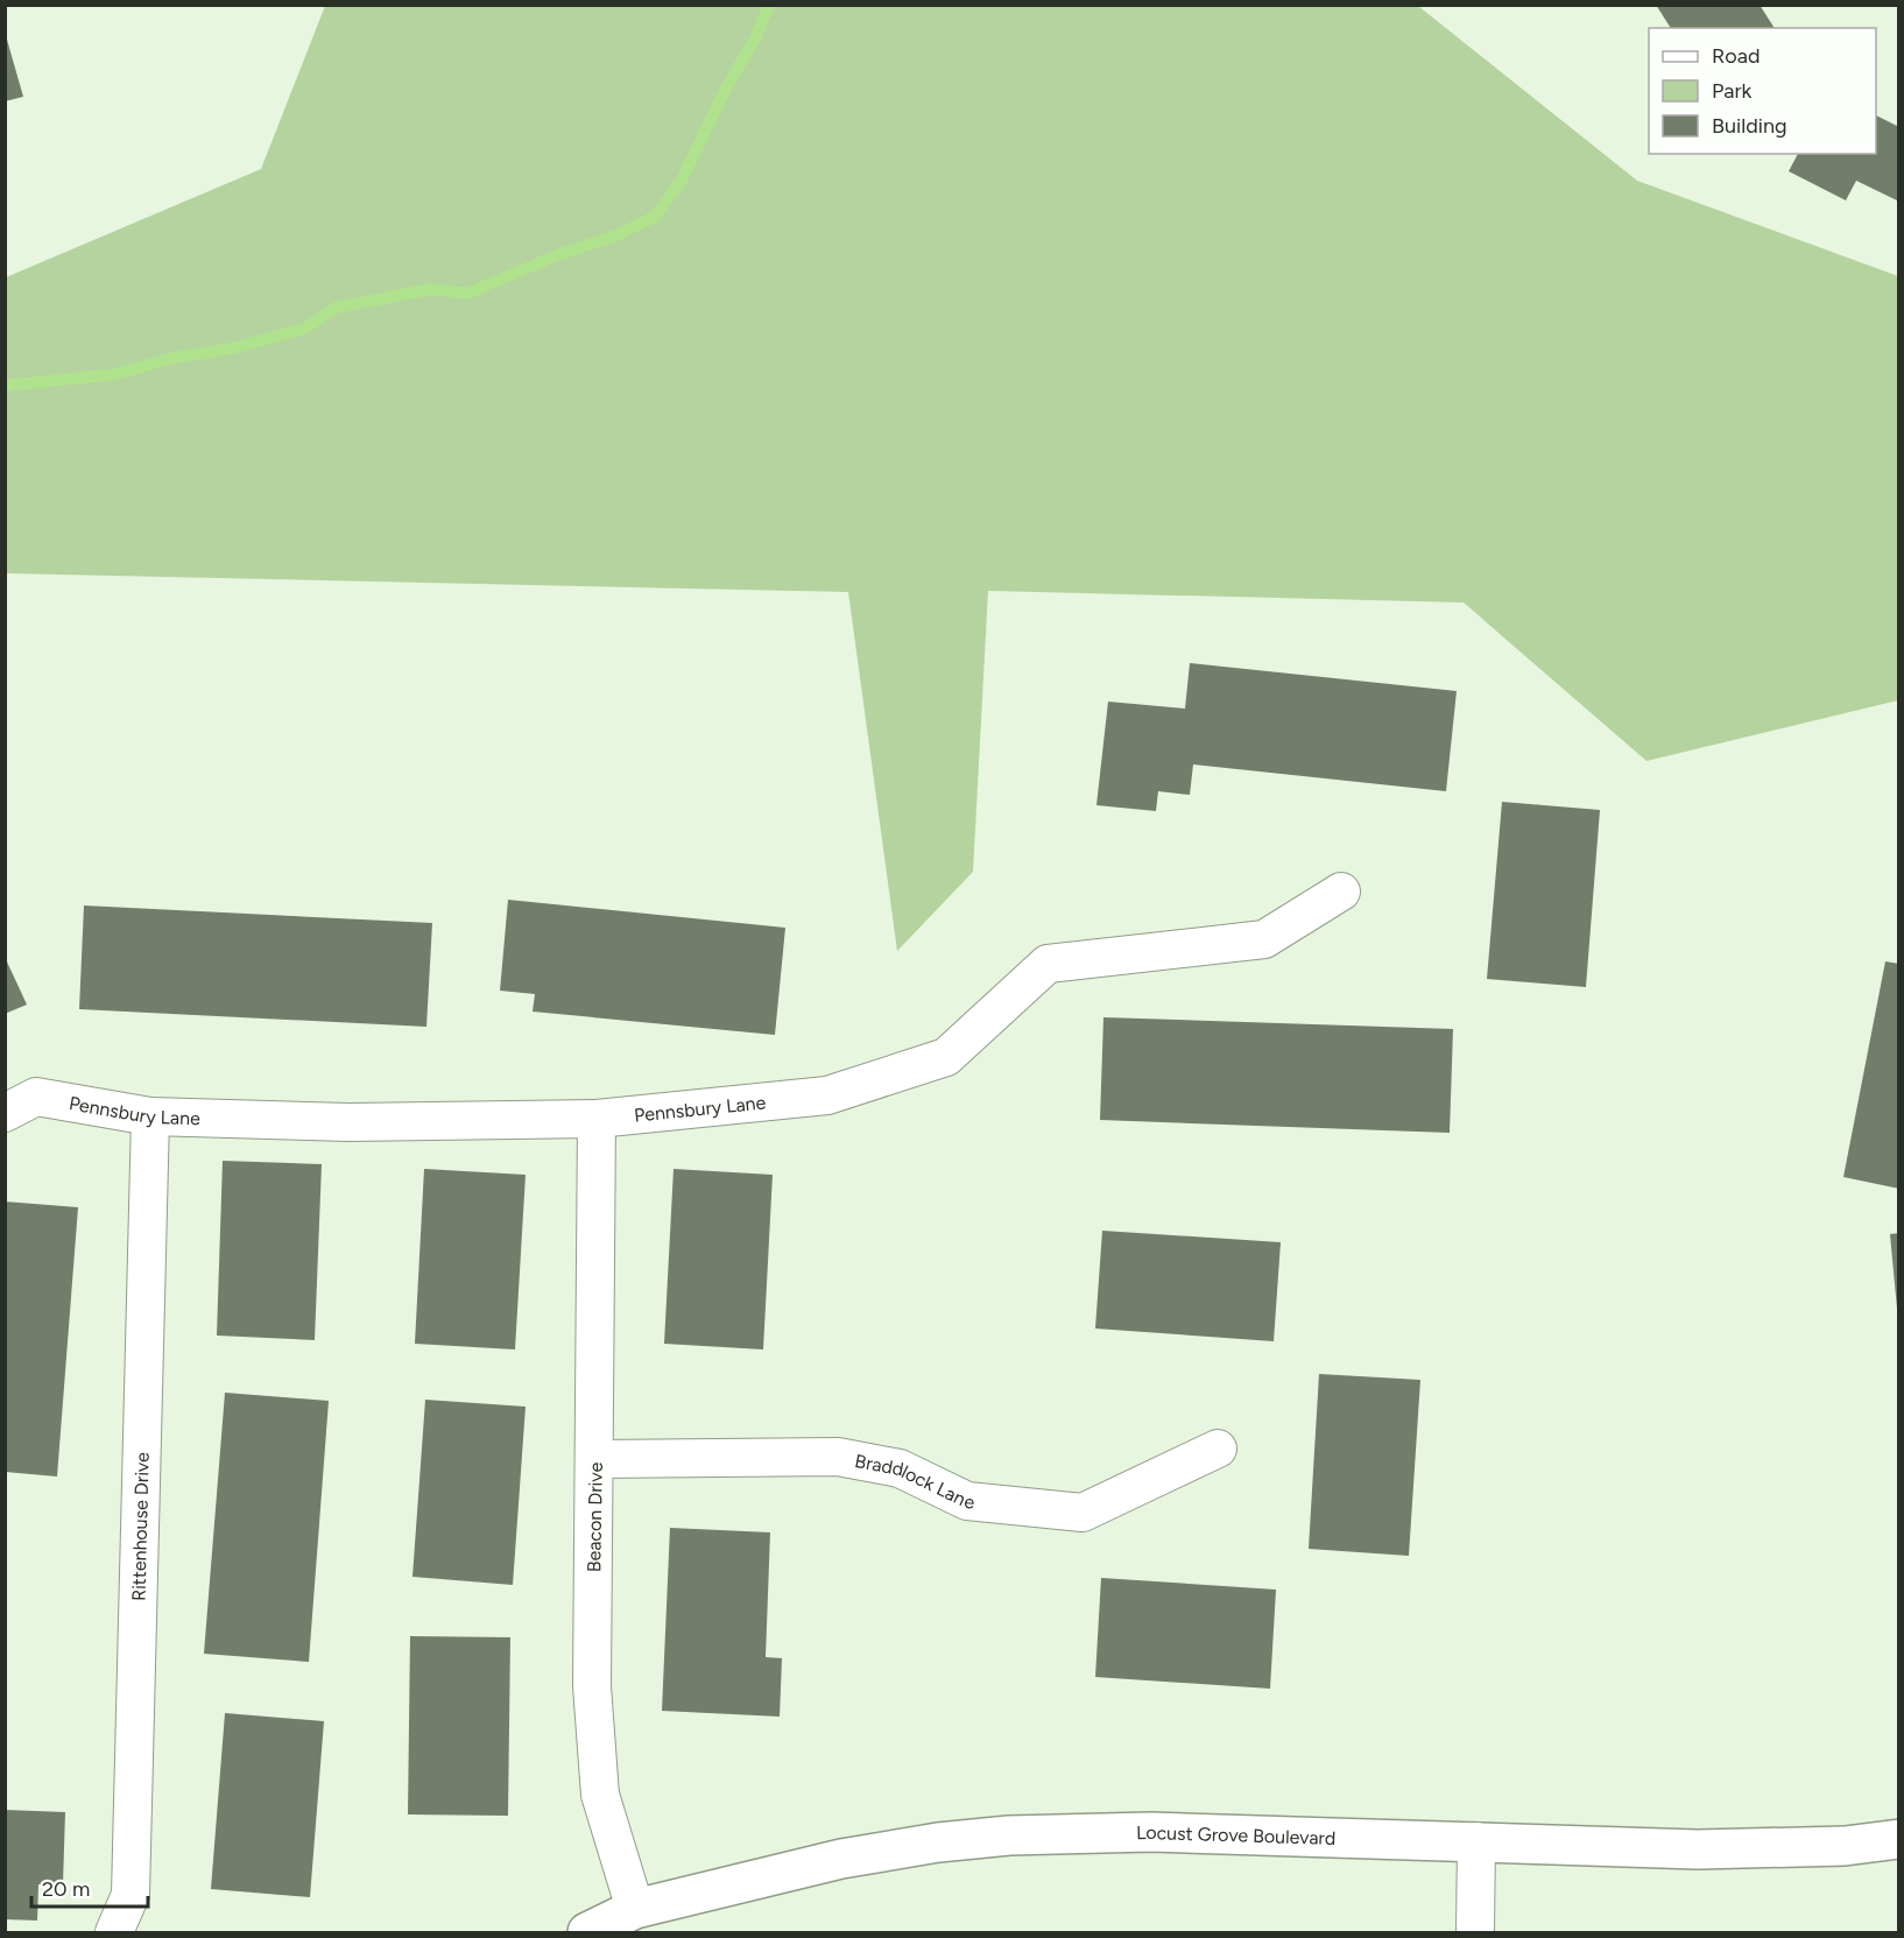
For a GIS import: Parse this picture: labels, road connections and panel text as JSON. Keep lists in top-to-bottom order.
{
  "streets": {
    "street": [
      "Pennsbury Lane",
      "Braddlock Lane",
      "Beacon Drive",
      "Rittenhouse Drive",
      "Locust Grove Boulevard"
    ]
  },
  "crossings": [
    ["Pennsbury Lane", "Beacon Drive"],
    ["Pennsbury Lane", "Rittenhouse Drive"],
    ["Braddlock Lane", "Beacon Drive"],
    ["Beacon Drive", "Locust Grove Boulevard"]
  ],
  "legend": ["Road", "Park", "Building"],
  "scale_bar": "20 m"
}
